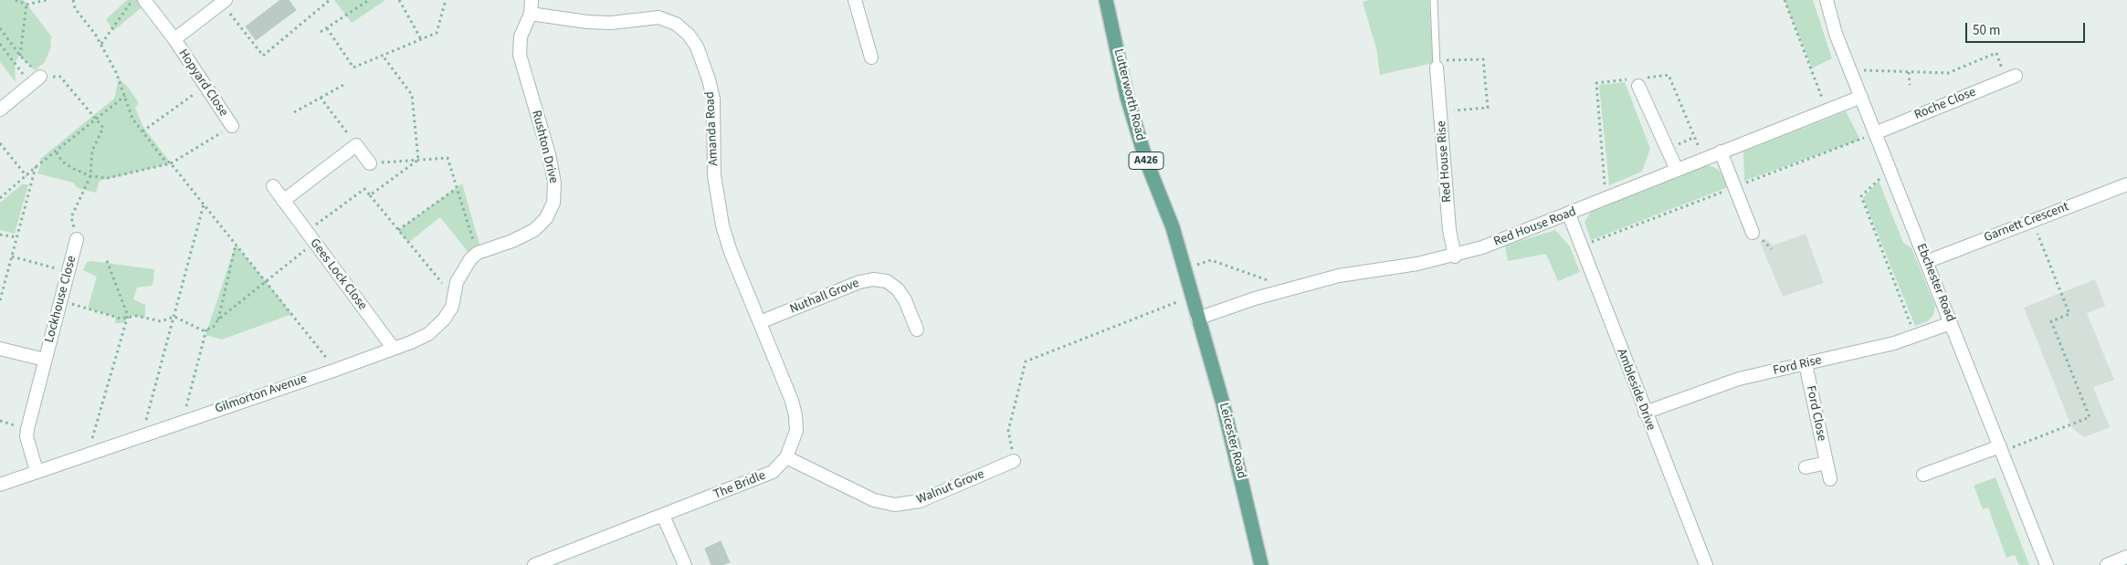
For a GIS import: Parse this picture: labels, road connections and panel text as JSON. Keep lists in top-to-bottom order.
{
  "streets": {
    "main road": ["Lutterworth Road", "A426", "Leicester Road"],
    "street": [
      "Hopyard Close",
      "Roche Close",
      "Amanda Road",
      "Rushton Drive",
      "Red House Rise",
      "Garnett Crescent",
      "Red House Road",
      "Gees Lock Close",
      "Ebchester Road",
      "Nuthall Grove",
      "Lockhouse Close",
      "Ford Rise",
      "Ambleside Drive",
      "Gilmorton Avenue",
      "Ford Close",
      "The Bridle",
      "Walnut Grove"
    ]
  },
  "crossings": [
    ["Lutterworth Road", "Red House Road"],
    ["Lutterworth Road", "Leicester Road"],
    ["Roche Close", "Ebchester Road"],
    ["Amanda Road", "Rushton Drive"],
    ["Amanda Road", "The Bridle"],
    ["Rushton Drive", "Gilmorton Avenue"],
    ["Red House Rise", "Red House Road"],
    ["Garnett Crescent", "Ebchester Road"],
    ["Red House Road", "Ebchester Road"],
    ["Red House Road", "Ambleside Drive"],
    ["Red House Road", "Leicester Road"],
    ["Gees Lock Close", "Gilmorton Avenue"],
    ["Ebchester Road", "Ford Rise"],
    ["Nuthall Grove", "The Bridle"],
    ["Lockhouse Close", "Gilmorton Avenue"],
    ["Ford Rise", "Ambleside Drive"],
    ["Ford Rise", "Ford Close"],
    ["The Bridle", "Walnut Grove"]
  ],
  "scale_bar": "50 m"
}
